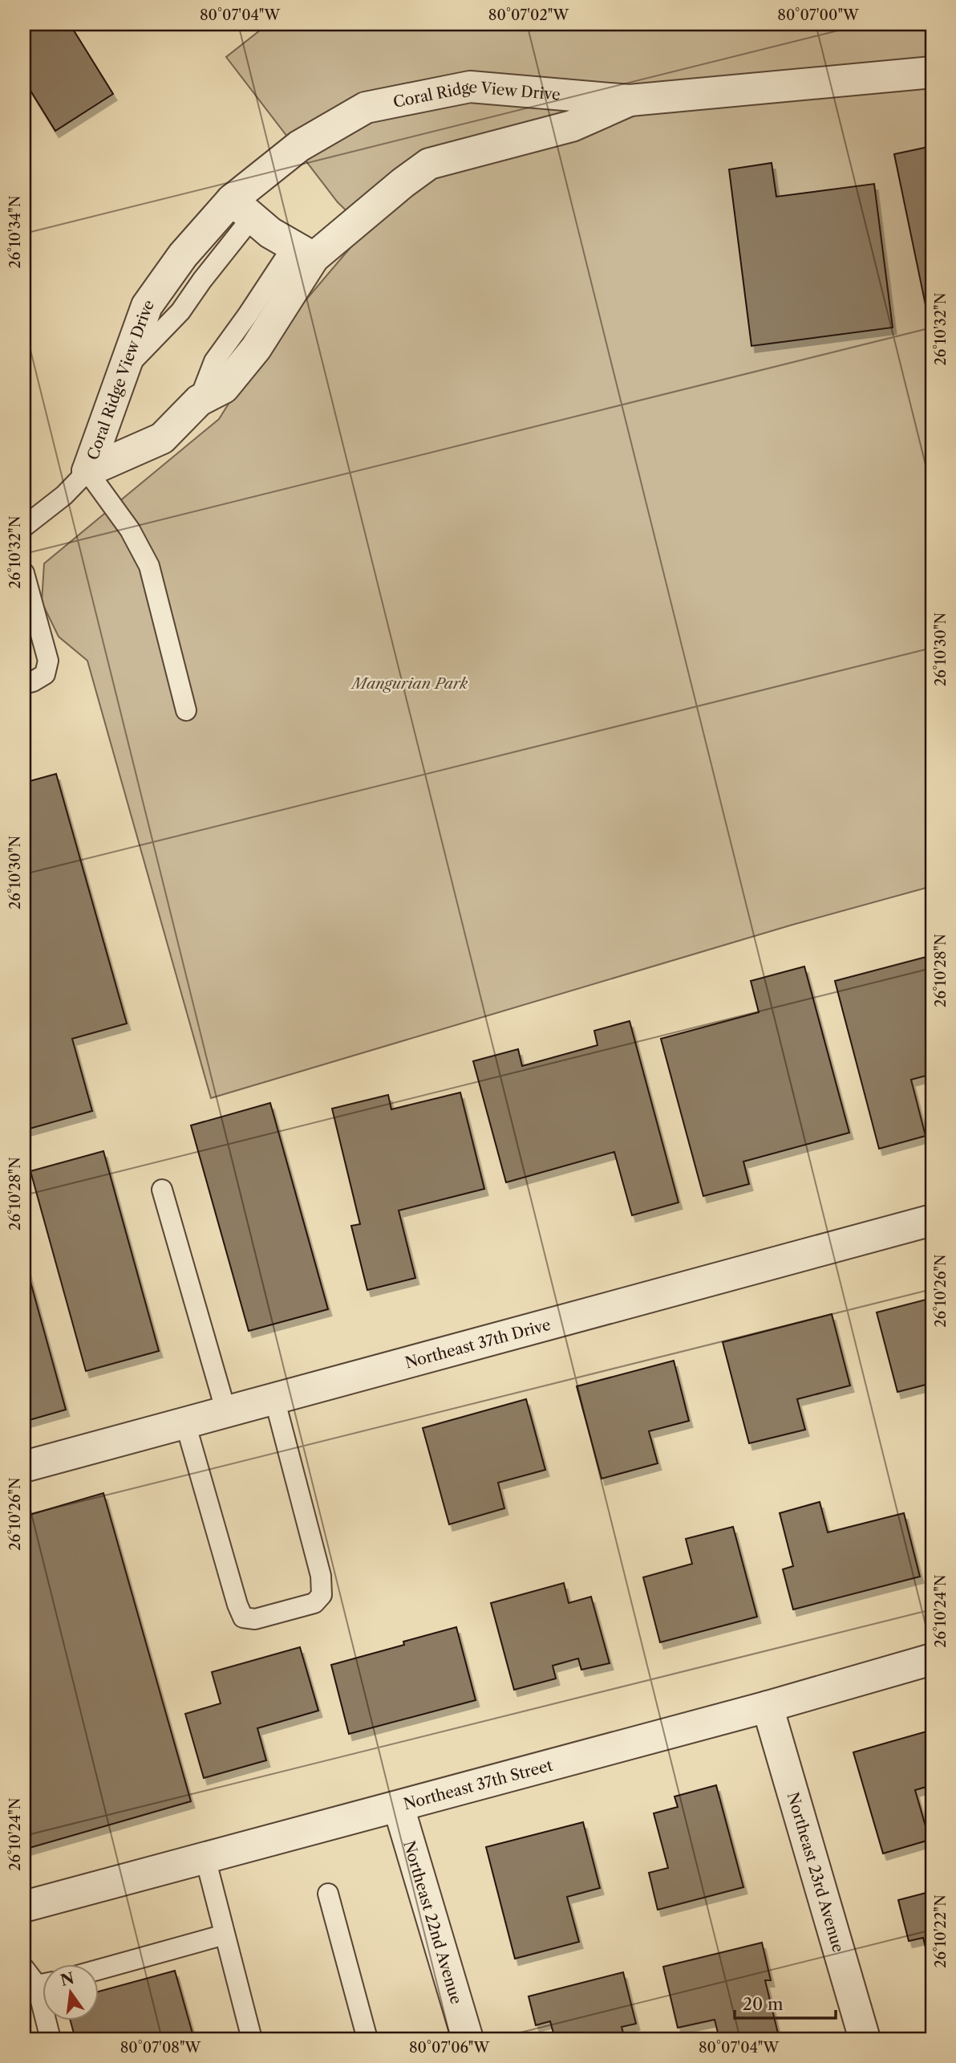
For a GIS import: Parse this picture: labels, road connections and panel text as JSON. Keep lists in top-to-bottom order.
{
  "streets": {
    "street": [
      "Coral Ridge View Drive",
      "Northeast 37th Drive",
      "Northeast 37th Street",
      "Northeast 23rd Avenue",
      "Northeast 22nd Avenue"
    ]
  },
  "crossings": [
    ["Northeast 37th Street", "Northeast 23rd Avenue"],
    ["Northeast 37th Street", "Northeast 22nd Avenue"]
  ],
  "parks": ["Mangurian Park"],
  "scale_bar": "20 m",
  "north": "top",
  "coordinates": [
    "80°07'04\"W",
    "80°07'02\"W",
    "80°07'00\"W",
    "26°10'34\"N",
    "26°10'32\"N",
    "26°10'30\"N",
    "26°10'28\"N",
    "26°10'26\"N",
    "26°10'24\"N",
    "26°10'22\"N",
    "80°07'08\"W",
    "80°07'06\"W"
  ]
}
